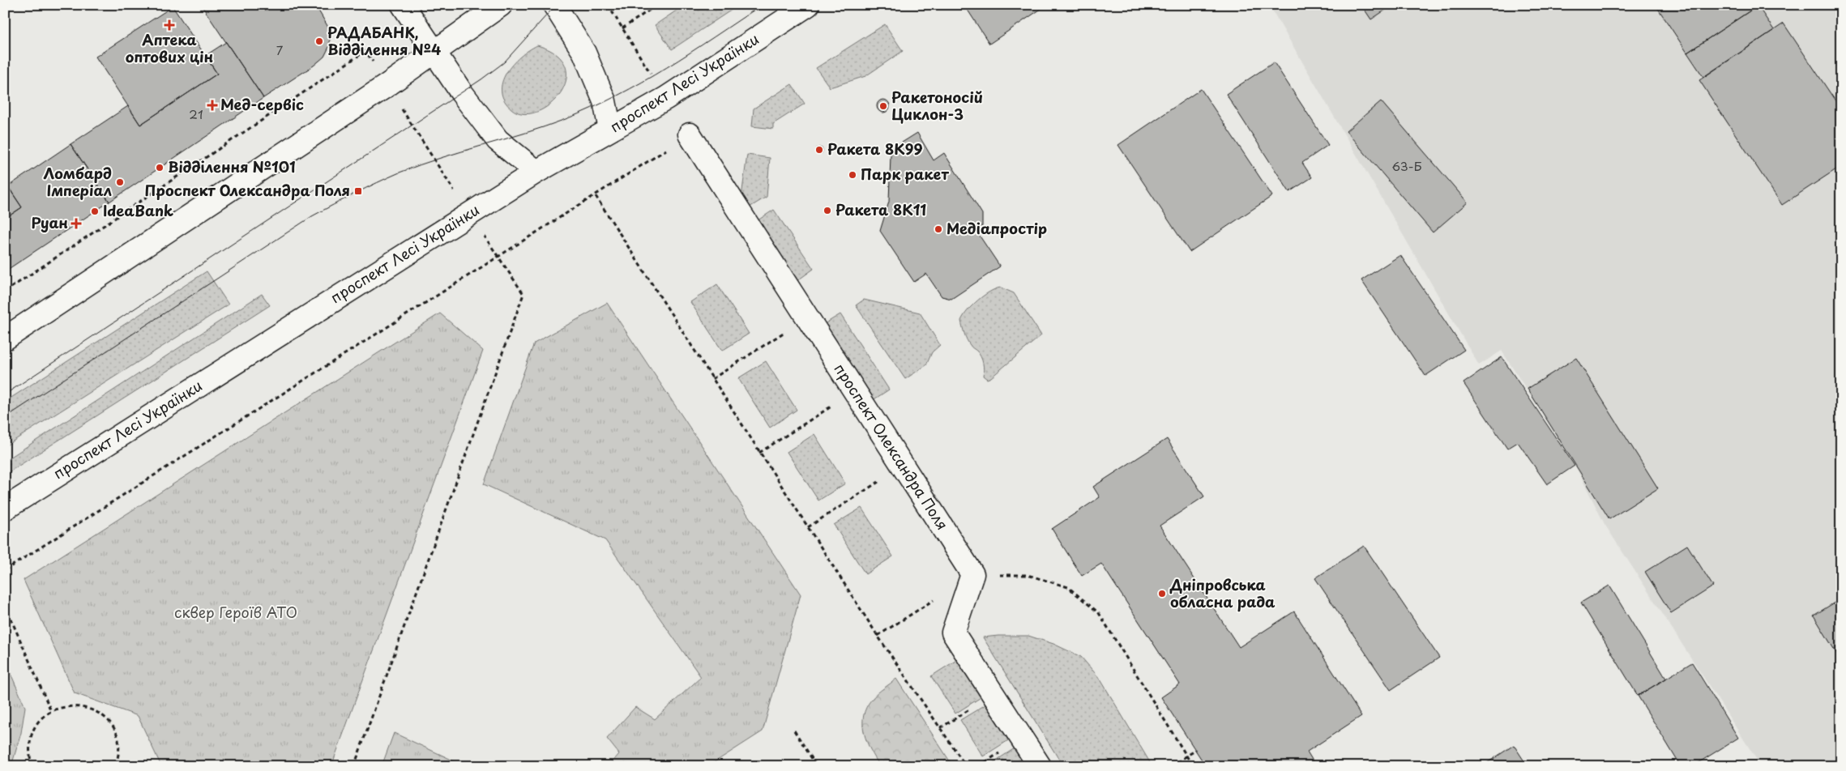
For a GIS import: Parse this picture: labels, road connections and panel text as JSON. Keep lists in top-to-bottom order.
{
  "streets": {
    "main road": ["проспект Лесі Українки", "проспект Олександра Поля"]
  },
  "parks": ["сквер Героїв АТО"],
  "places": {
    "health": ["Аптека оптових цін", "Мед-сервіс", "Руан"],
    "other": [
      "РАДАБАНК, Відділення №4",
      "Ракетоносій Циклон-3",
      "Ракета 8К99",
      "Відділення №101",
      "Парк ракет",
      "Ломбард Імперіал",
      "Ракета 8К11",
      "IdeaBank",
      "Медіапростір",
      "Дніпровська обласна рада"
    ],
    "transit": ["Проспект Олександра Поля"]
  },
  "house_numbers": ["7", "21", "63-Б"]
}
